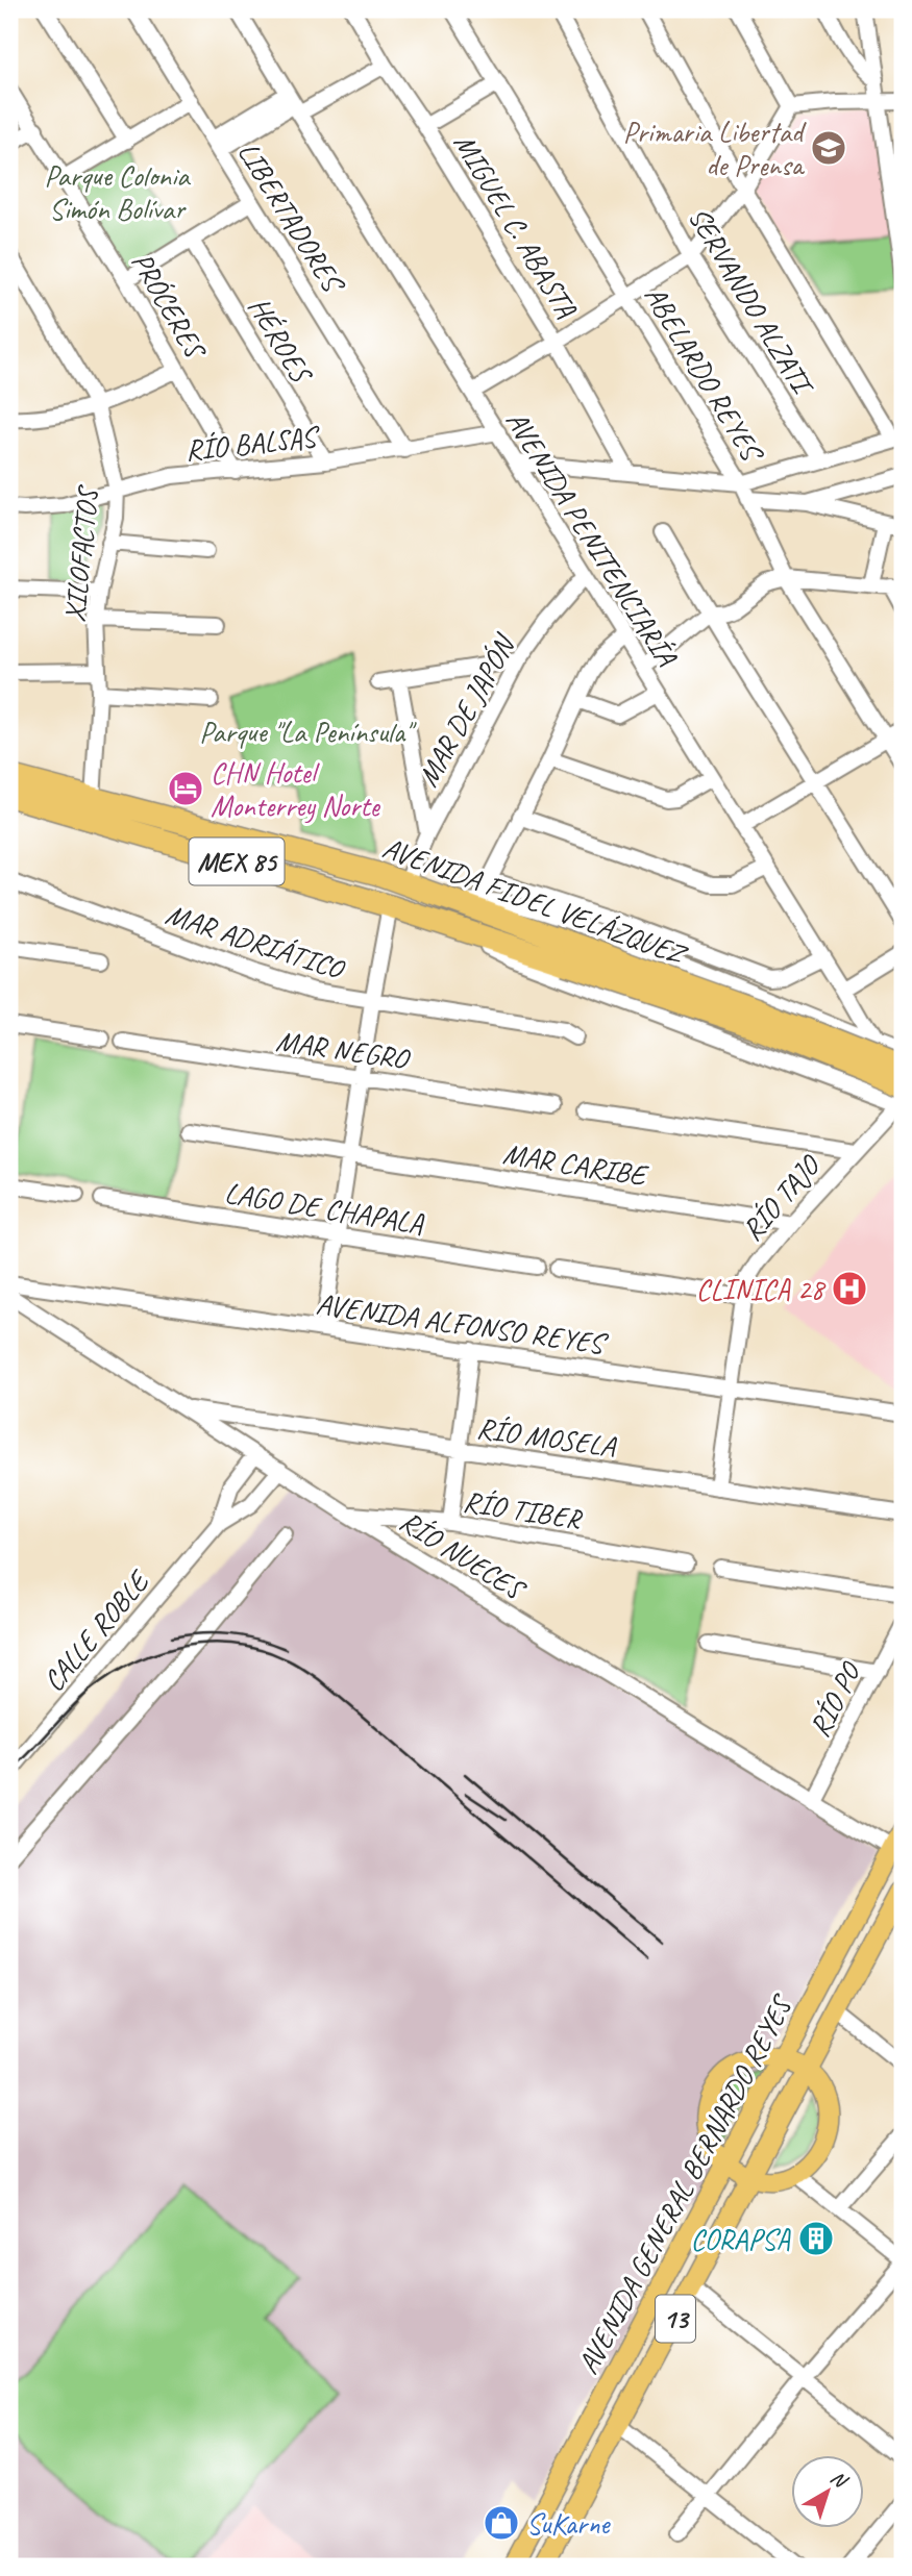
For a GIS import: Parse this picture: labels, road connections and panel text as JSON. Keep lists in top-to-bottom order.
{
  "streets": {
    "highway": ["MEX 85", "AVENIDA FIDEL VELÁZQUEZ"],
    "main road": ["AVENIDA GENERAL BERNARDO REYES", "13"],
    "street": [
      "LIBERTADORES",
      "MIGUEL C. ABASTA",
      "SERVANDO ALZATI",
      "PRÓCERES",
      "HÉROES",
      "ABELARDO REYES",
      "RÍO BALSAS",
      "AVENIDA PENITENCIARÍA",
      "XILOFACTOS",
      "MAR DE JAPÓN",
      "MAR ADRIÁTICO",
      "MAR NEGRO",
      "MAR CARIBE",
      "RÍO TAJO",
      "LAGO DE CHAPALA",
      "AVENIDA ALFONSO REYES",
      "RÍO MOSELA",
      "RÍO TIBER",
      "RÍO NUECES",
      "CALLE ROBLE",
      "RÍO PO"
    ]
  },
  "crossings": [
    ["LIBERTADORES", "RÍO BALSAS"],
    ["PRÓCERES", "RÍO BALSAS"],
    ["HÉROES", "RÍO BALSAS"],
    ["RÍO BALSAS", "AVENIDA PENITENCIARÍA"],
    ["RÍO BALSAS", "XILOFACTOS"],
    ["AVENIDA PENITENCIARÍA", "MAR DE JAPÓN"],
    ["AVENIDA PENITENCIARÍA", "AVENIDA FIDEL VELÁZQUEZ"],
    ["AVENIDA PENITENCIARÍA", "RÍO TAJO"],
    ["XILOFACTOS", "AVENIDA FIDEL VELÁZQUEZ"],
    ["MAR DE JAPÓN", "AVENIDA FIDEL VELÁZQUEZ"],
    ["AVENIDA FIDEL VELÁZQUEZ", "RÍO TAJO"],
    ["MAR CARIBE", "RÍO TAJO"],
    ["RÍO TAJO", "AVENIDA ALFONSO REYES"],
    ["RÍO TAJO", "RÍO MOSELA"],
    ["RÍO MOSELA", "RÍO NUECES"],
    ["RÍO TIBER", "RÍO NUECES"],
    ["RÍO NUECES", "CALLE ROBLE"],
    ["RÍO NUECES", "RÍO PO"],
    ["RÍO NUECES", "AVENIDA GENERAL BERNARDO REYES"]
  ],
  "parks": ["Parque Colonia Simón Bolívar", "Parque \"La Península\""],
  "places": {
    "school or university": ["Primaria Libertad de Prensa"],
    "hotel": ["CHN Hotel Monterrey Norte"],
    "hospital": ["CLINICA 28"],
    "building": ["CORAPSA"],
    "shop": ["SuKarne"]
  },
  "north": "top right"
}
